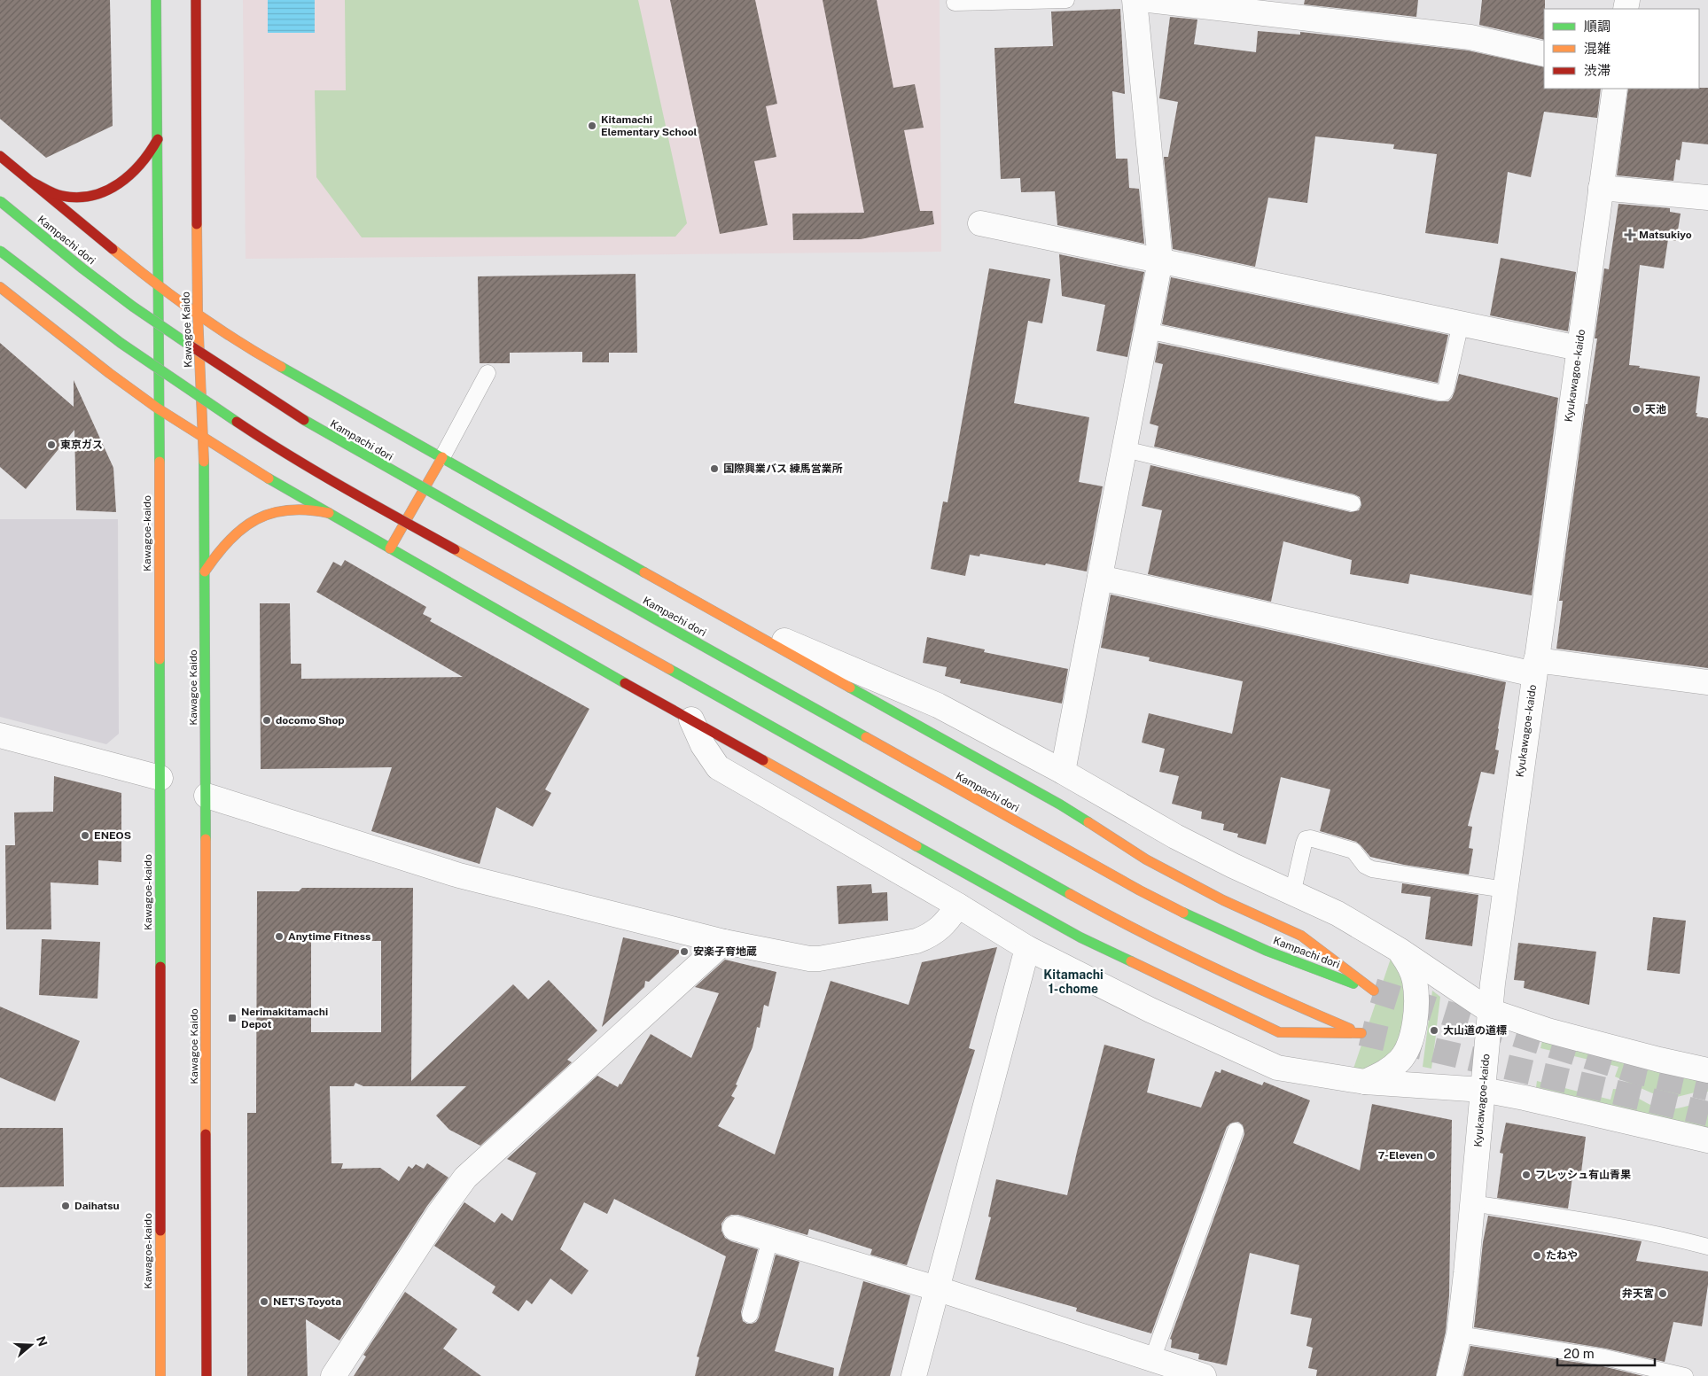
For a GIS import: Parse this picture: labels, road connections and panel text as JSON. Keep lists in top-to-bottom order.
{
  "streets": {
    "main road": ["Kampachi dori", "Kawagoe Kaido", "Kawagoe-kaido"],
    "street": ["Kyukawagoe-kaido"]
  },
  "districts": ["Kitamachi 1-chome"],
  "places": {
    "other": [
      "Kitamachi Elementary School",
      "天池",
      "東京ガス",
      "国際興業バス 練馬営業所",
      "docomo Shop",
      "ENEOS",
      "Anytime Fitness",
      "安楽子育地蔵",
      "大山道の道標",
      "7-Eleven",
      "フレッシュ有山青果",
      "Daihatsu",
      "たねや",
      "弁天宮",
      "NET'S Toyota"
    ],
    "health": ["Matsukiyo"],
    "transit": ["Nerimakitamachi Depot"]
  },
  "legend": ["順調", "混雑", "渋滞"],
  "scale_bar": "20 m",
  "north": "right"
}
